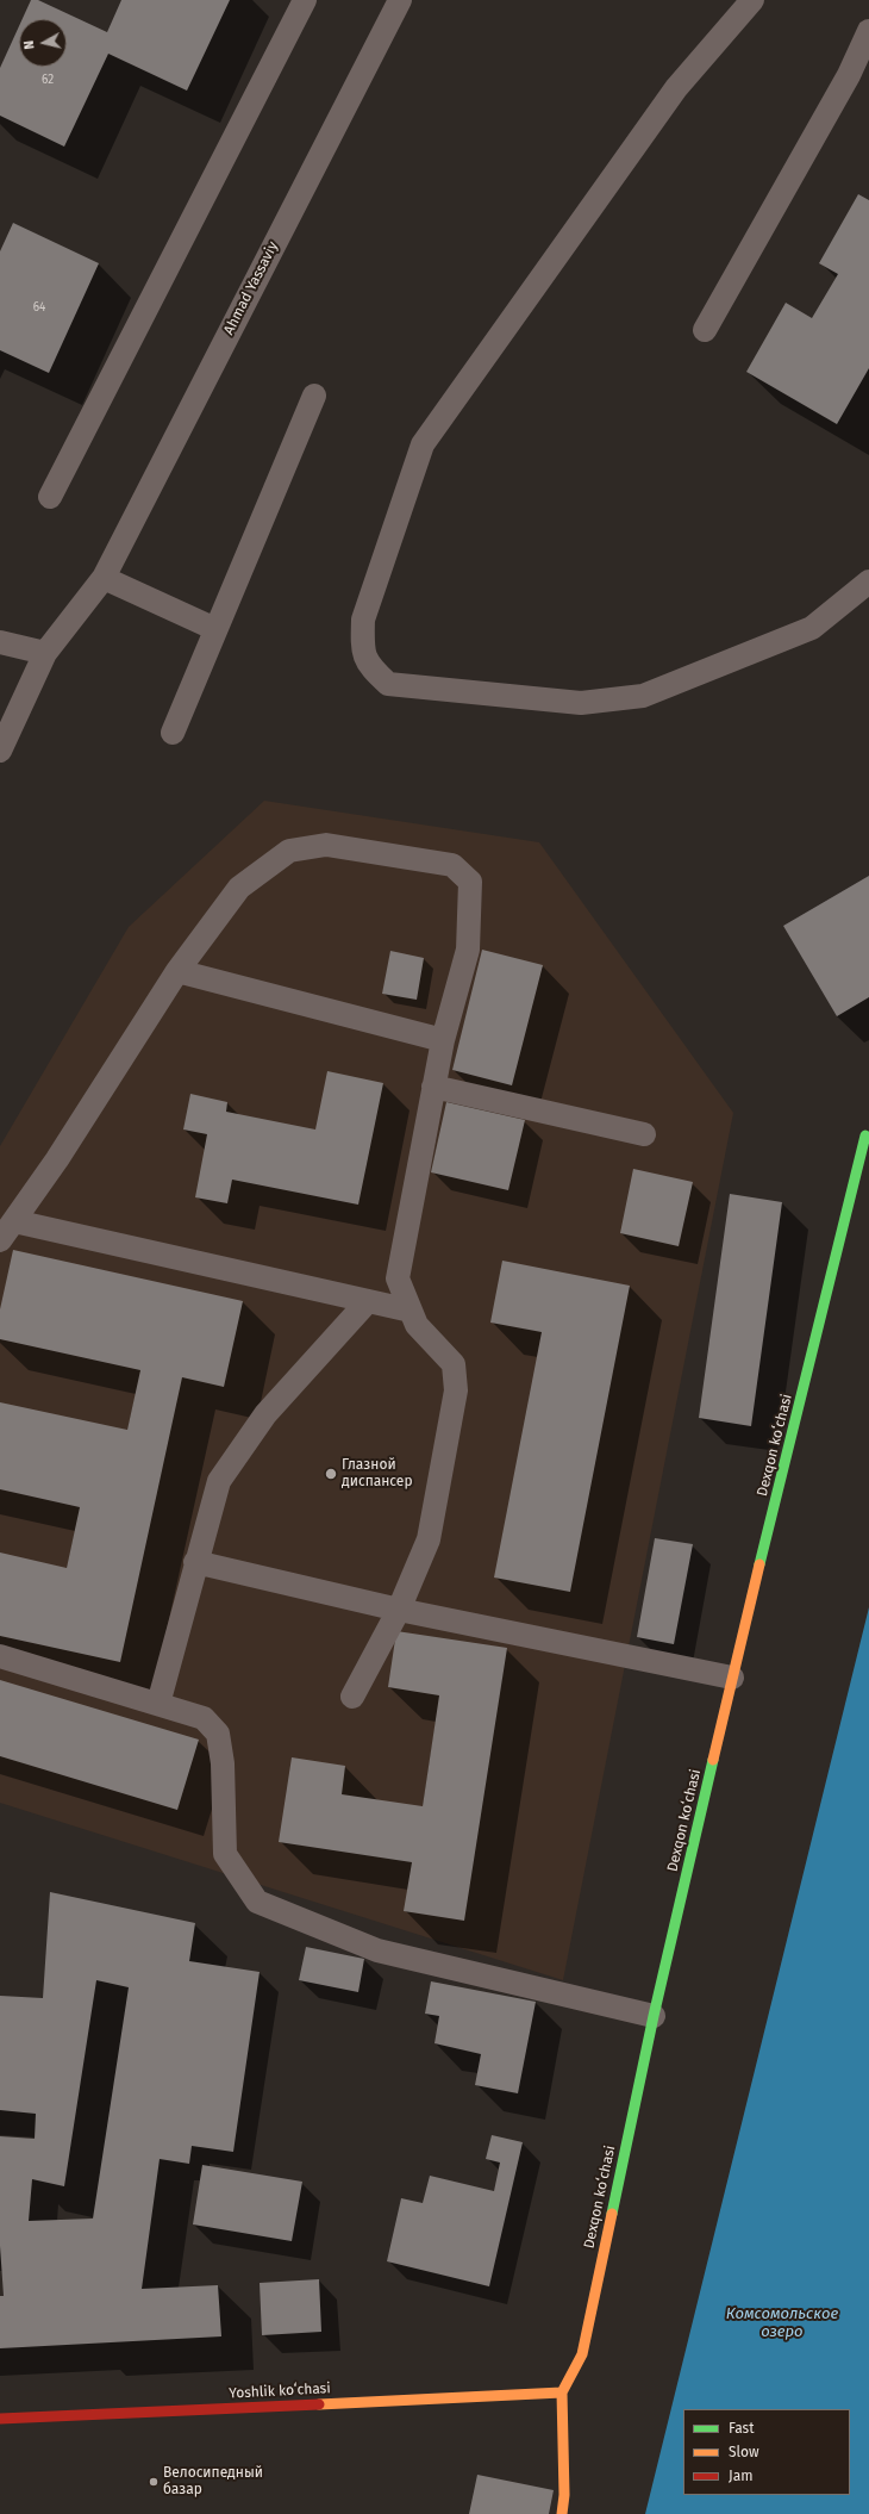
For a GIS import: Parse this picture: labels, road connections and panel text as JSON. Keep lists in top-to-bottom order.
{
  "streets": {
    "street": ["Dexqon koʻchasi", "Yoshlik koʻchasi"],
    "lane": ["Ahmad Yassaviy"]
  },
  "crossings": [
    ["Dexqon koʻchasi", "Yoshlik koʻchasi"]
  ],
  "water": ["Комсомольское озеро"],
  "places": ["Глазной диспансер", "Велосипедный базар"],
  "house_numbers": ["62", "64"],
  "legend": ["Fast", "Slow", "Jam"],
  "north": "left"
}
